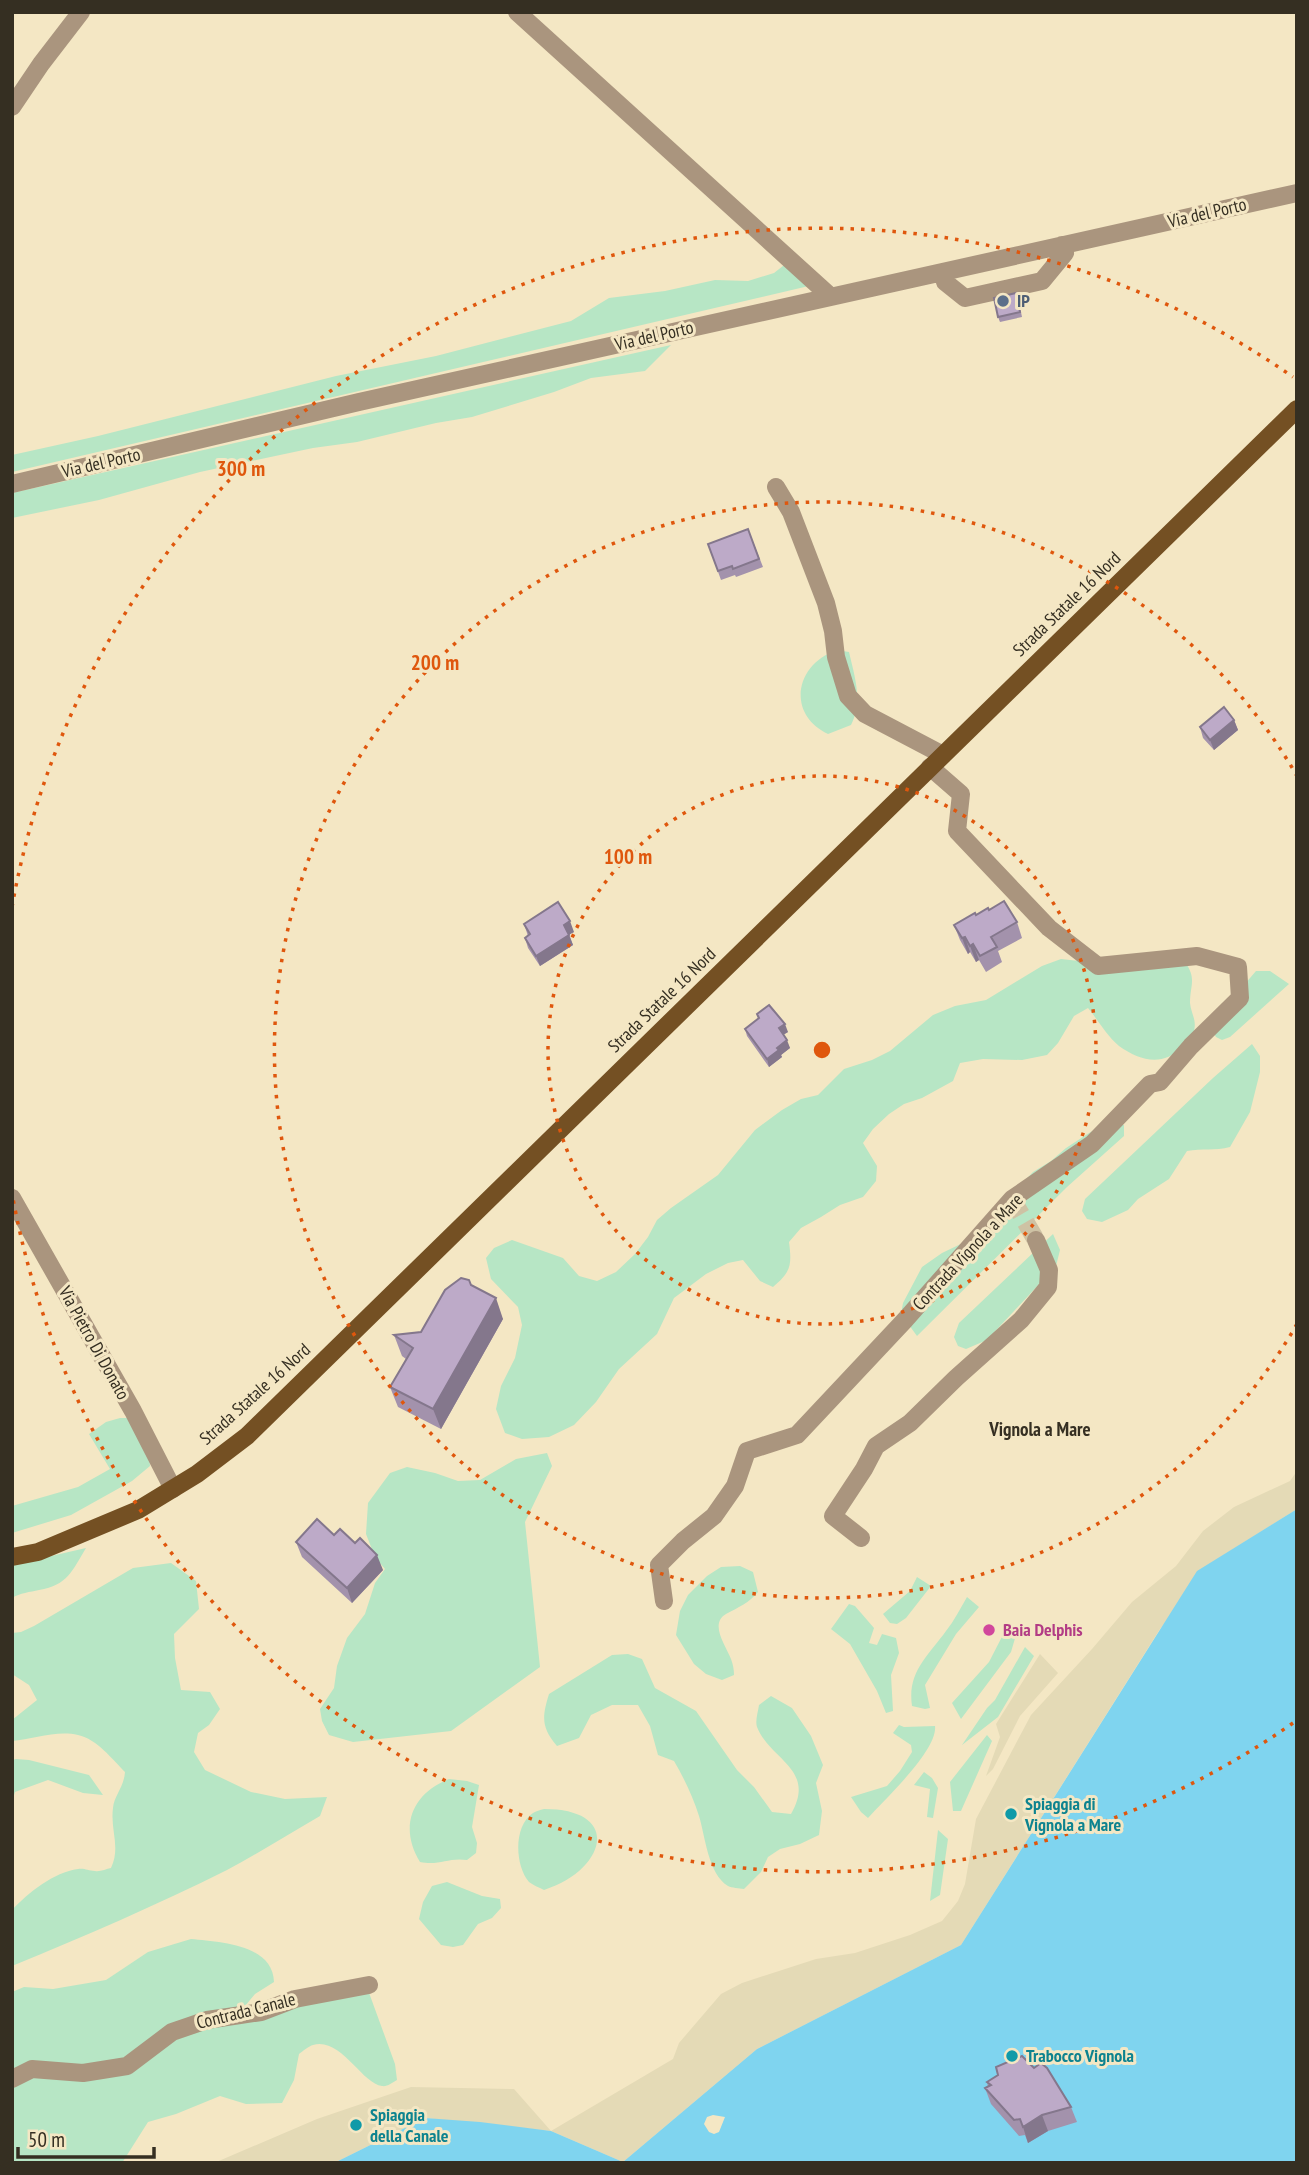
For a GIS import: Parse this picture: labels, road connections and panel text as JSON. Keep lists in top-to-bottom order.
{
  "streets": {
    "main road": ["Strada Statale 16 Nord"],
    "street": [
      "Via del Porto",
      "Contrada Vignola a Mare",
      "Via Pietro Di Donato",
      "Contrada Canale"
    ]
  },
  "crossings": [
    ["Strada Statale 16 Nord", "Contrada Vignola a Mare"],
    ["Strada Statale 16 Nord", "Via Pietro Di Donato"]
  ],
  "districts": ["Vignola a Mare"],
  "places": [
    "IP",
    "Baia Delphis",
    "Spiaggia di Vignola a Mare",
    "Trabocco Vignola",
    "Spiaggia della Canale"
  ],
  "scale_bar": "50 m",
  "rings": ["300 m", "200 m", "100 m"]
}
